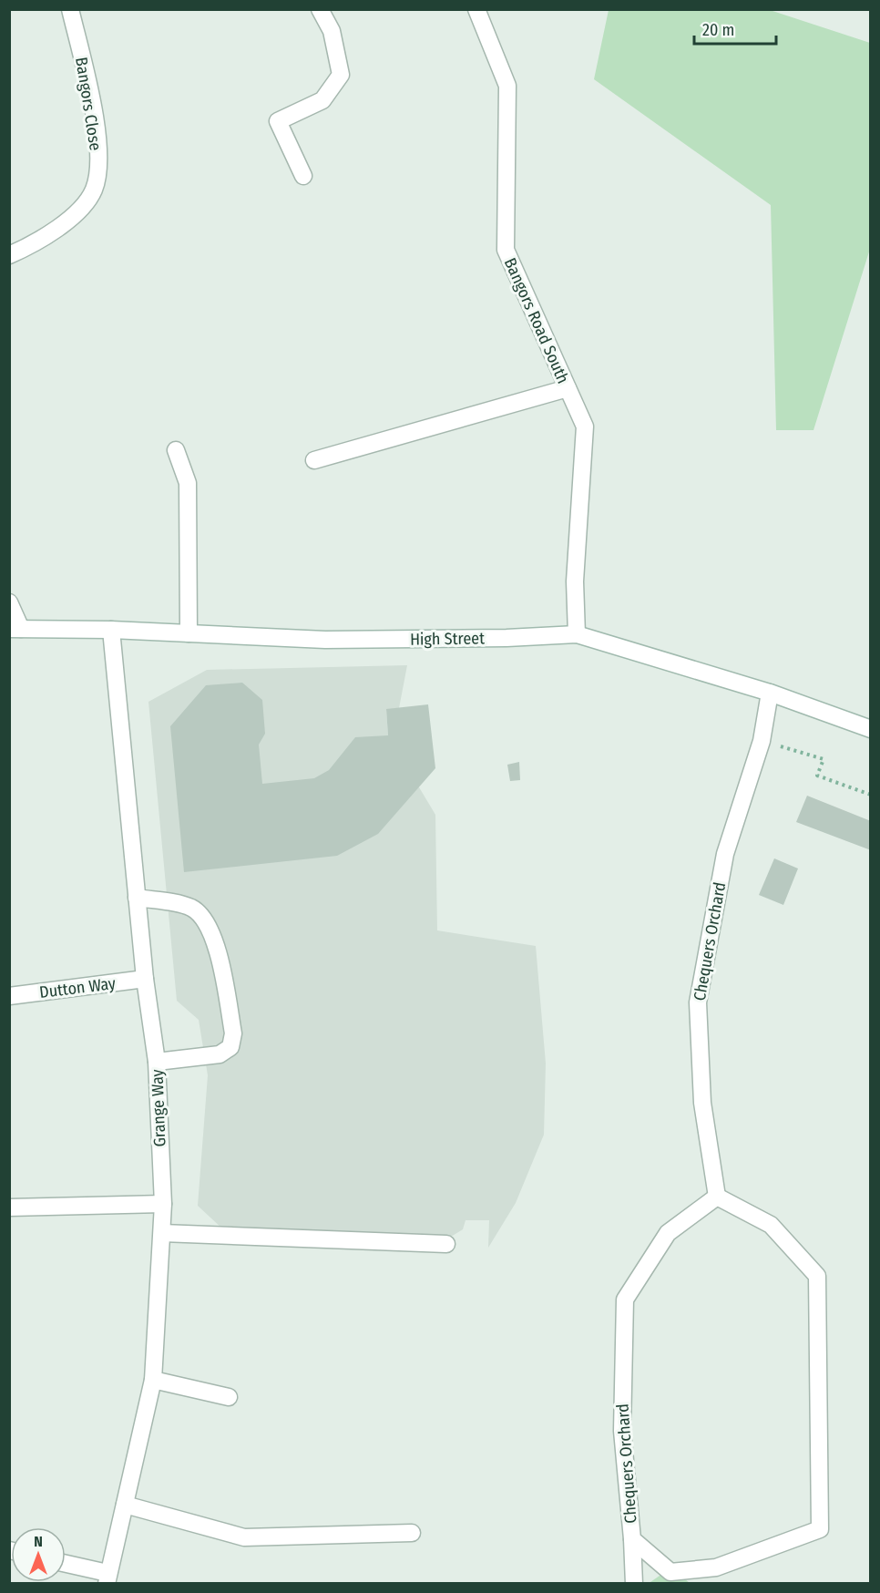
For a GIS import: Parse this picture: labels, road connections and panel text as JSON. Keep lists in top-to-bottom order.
{
  "streets": {
    "street": [
      "Bangors Close",
      "Bangors Road South",
      "High Street",
      "Chequers Orchard",
      "Dutton Way",
      "Grange Way"
    ]
  },
  "crossings": [
    ["Bangors Road South", "High Street"],
    ["High Street", "Chequers Orchard"],
    ["High Street", "Grange Way"],
    ["Dutton Way", "Grange Way"]
  ],
  "scale_bar": "20 m",
  "north": "top"
}
